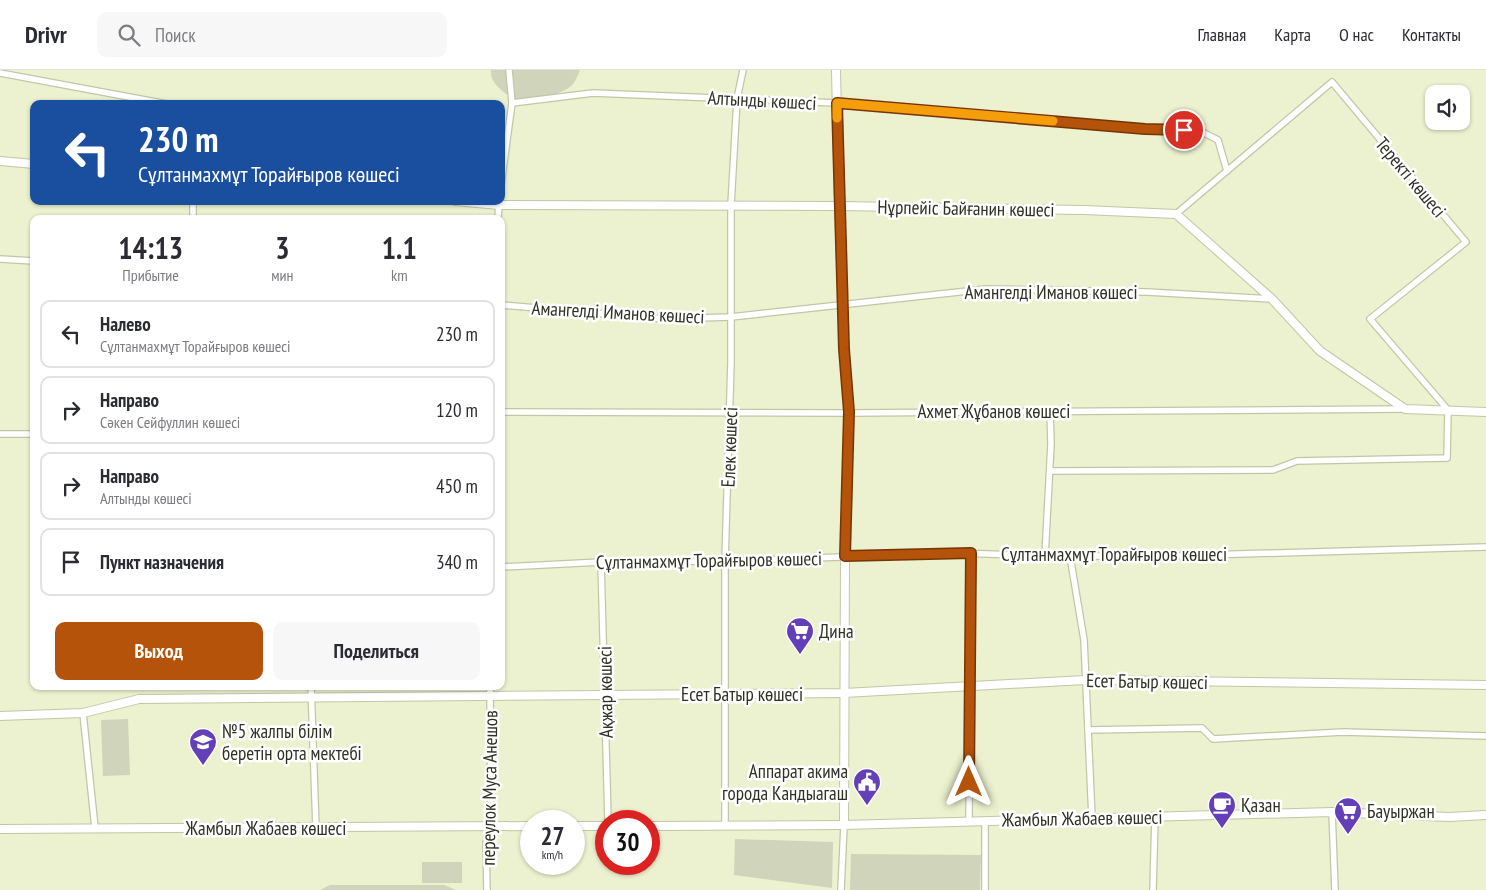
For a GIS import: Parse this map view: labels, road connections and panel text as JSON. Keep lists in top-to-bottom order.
{
  "streets": {
    "street": [
      "Алтынды көшесі",
      "Теректі көшесі",
      "Нұрпейіс Байғанин көшесі",
      "Амангелді Иманов көшесі",
      "Ахмет Жұбанов көшесі",
      "Елек көшесі",
      "Сұлтанмахмұт Торайғыров көшесі",
      "Есет Батыр көшесі",
      "Ақжар көшесі",
      "переулок Муса Анешов",
      "Жамбыл Жабаев көшесі"
    ]
  },
  "crossings": [
    ["Алтынды көшесі", "Теректі көшесі"],
    ["Алтынды көшесі", "Елек көшесі"],
    ["Теректі көшесі", "Нұрпейіс Байғанин көшесі"],
    ["Теректі көшесі", "Ахмет Жұбанов көшесі"],
    ["Нұрпейіс Байғанин көшесі", "Елек көшесі"],
    ["Амангелді Иманов көшесі", "Елек көшесі"],
    ["Ахмет Жұбанов көшесі", "Елек көшесі"],
    ["Елек көшесі", "Сұлтанмахмұт Торайғыров көшесі"],
    ["Елек көшесі", "Есет Батыр көшесі"],
    ["Елек көшесі", "Жамбыл Жабаев көшесі"],
    ["Сұлтанмахмұт Торайғыров көшесі", "Ақжар көшесі"],
    ["Есет Батыр көшесі", "Ақжар көшесі"],
    ["Есет Батыр көшесі", "переулок Муса Анешов"],
    ["переулок Муса Анешов", "Жамбыл Жабаев көшесі"]
  ],
  "places": {
    "supermarket": ["Дина", "Бауыржан"],
    "school or university": ["№5 жалпы білім беретін орта мектебі"],
    "public building": ["Аппарат акима города Кандыагаш"],
    "cafe": ["Қазан"]
  },
  "page": {
    "header": "Drivr",
    "search": "Поиск",
    "nav": [
      "Главная",
      "Карта",
      "О нас",
      "Контакты"
    ],
    "turn": ["230 m", "Сұлтанмахмұт Торайғыров көшесі"],
    "eta": [
      "14:13",
      "Прибытие",
      "3",
      "мин",
      "1.1",
      "km"
    ],
    "list": [
      {
        "name": "Налево",
        "note": "Сұлтанмахмұт Торайғыров көшесі",
        "value": "230 m"
      },
      {
        "name": "Направо",
        "note": "Сәкен Сейфуллин көшесі",
        "value": "120 m"
      },
      {
        "name": "Направо",
        "note": "Алтынды көшесі",
        "value": "450 m"
      },
      {
        "name": "Пункт назначения",
        "value": "340 m"
      }
    ],
    "buttons": ["Выход", "Поделиться"],
    "speed": "27 km/h",
    "limit": "30"
  }
}
